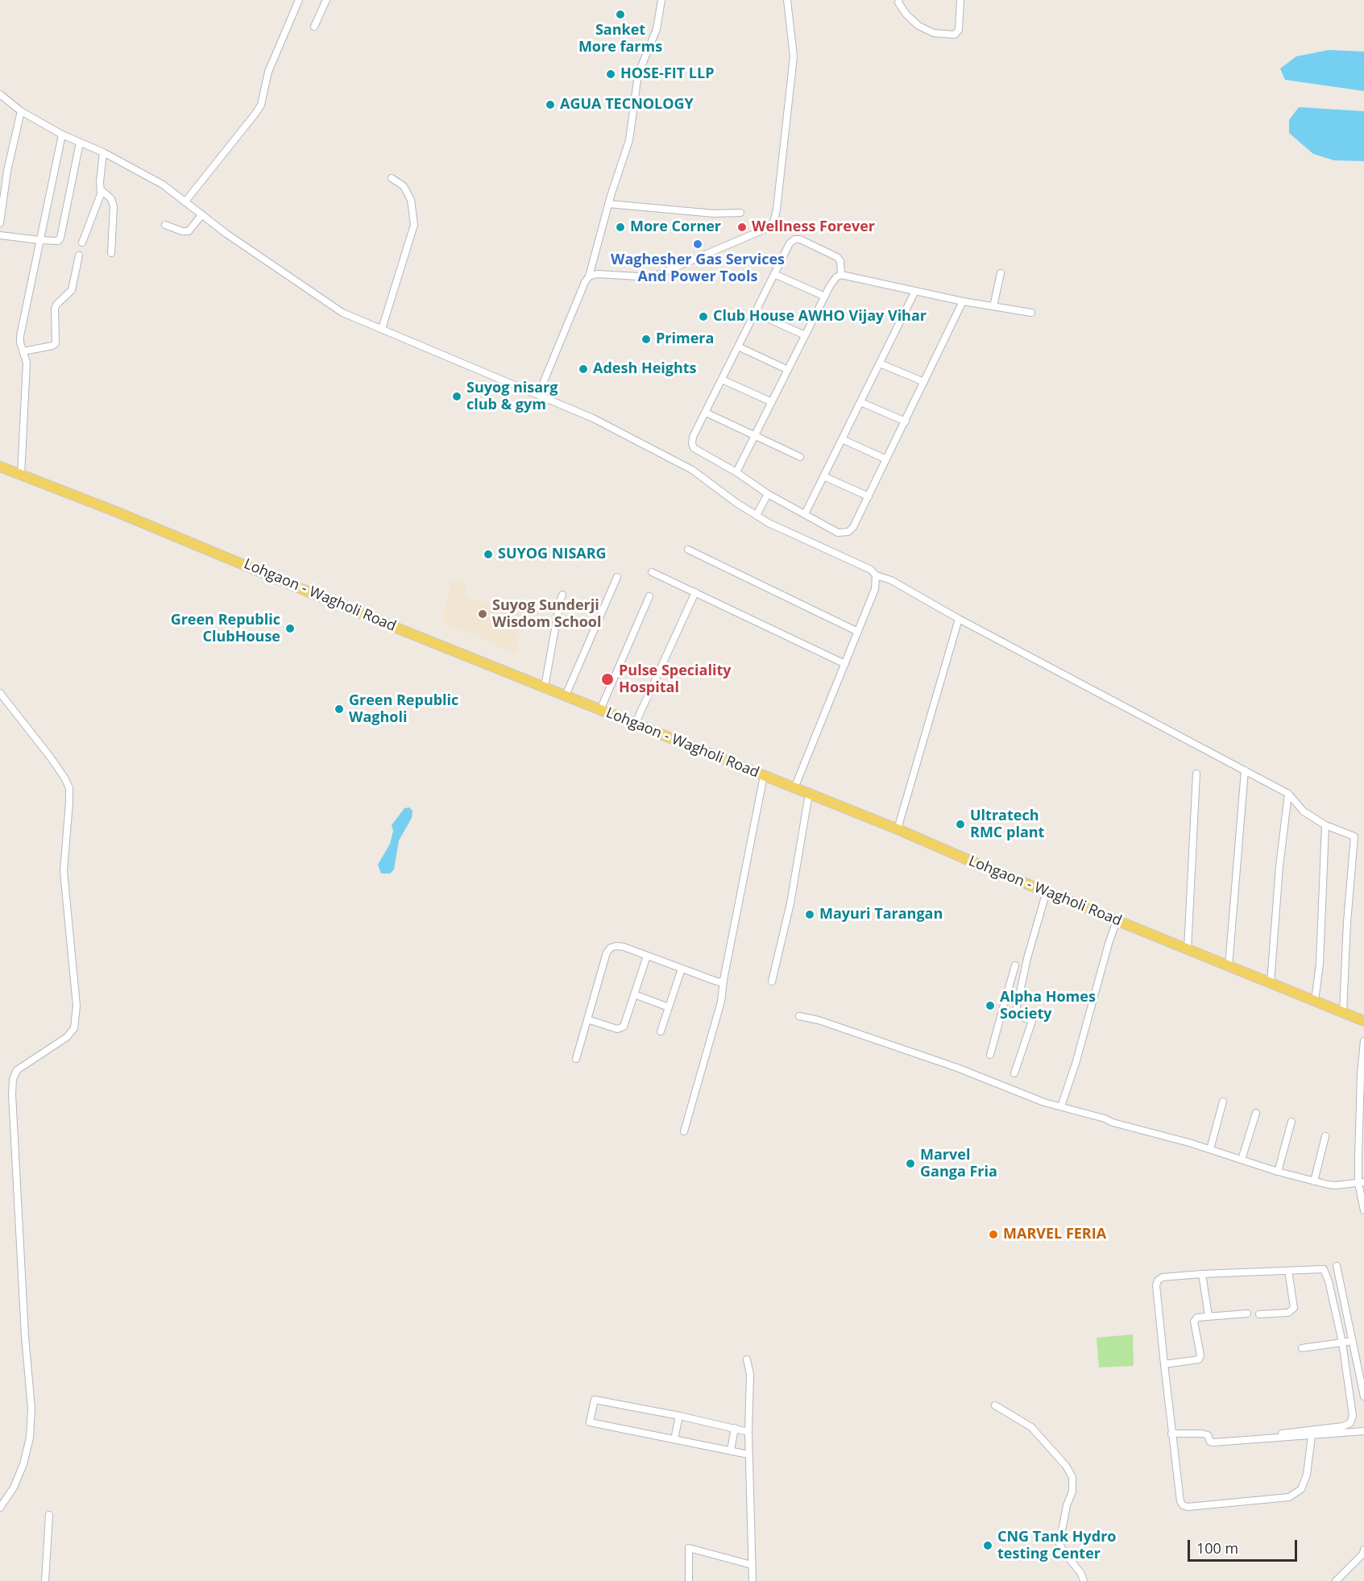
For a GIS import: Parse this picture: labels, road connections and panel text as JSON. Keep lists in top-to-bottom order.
{
  "streets": {
    "main road": ["Lohgaon - Wagholi Road"]
  },
  "places": [
    "Sanket More farms",
    "HOSE-FIT LLP",
    "AGUA TECNOLOGY",
    "More Corner",
    "Wellness Forever",
    "Waghesher Gas Services And Power Tools",
    "Club House AWHO Vijay Vihar",
    "Primera",
    "Adesh Heights",
    "Suyog nisarg club & gym",
    "SUYOG NISARG",
    "Suyog Sunderji Wisdom School",
    "Green Republic ClubHouse",
    "Pulse Speciality Hospital",
    "Green Republic Wagholi",
    "Ultratech RMC plant",
    "Mayuri Tarangan",
    "Alpha Homes Society",
    "Marvel Ganga Fria",
    "MARVEL FERIA",
    "CNG Tank Hydro testing Center"
  ],
  "scale_bar": "100 m"
}
